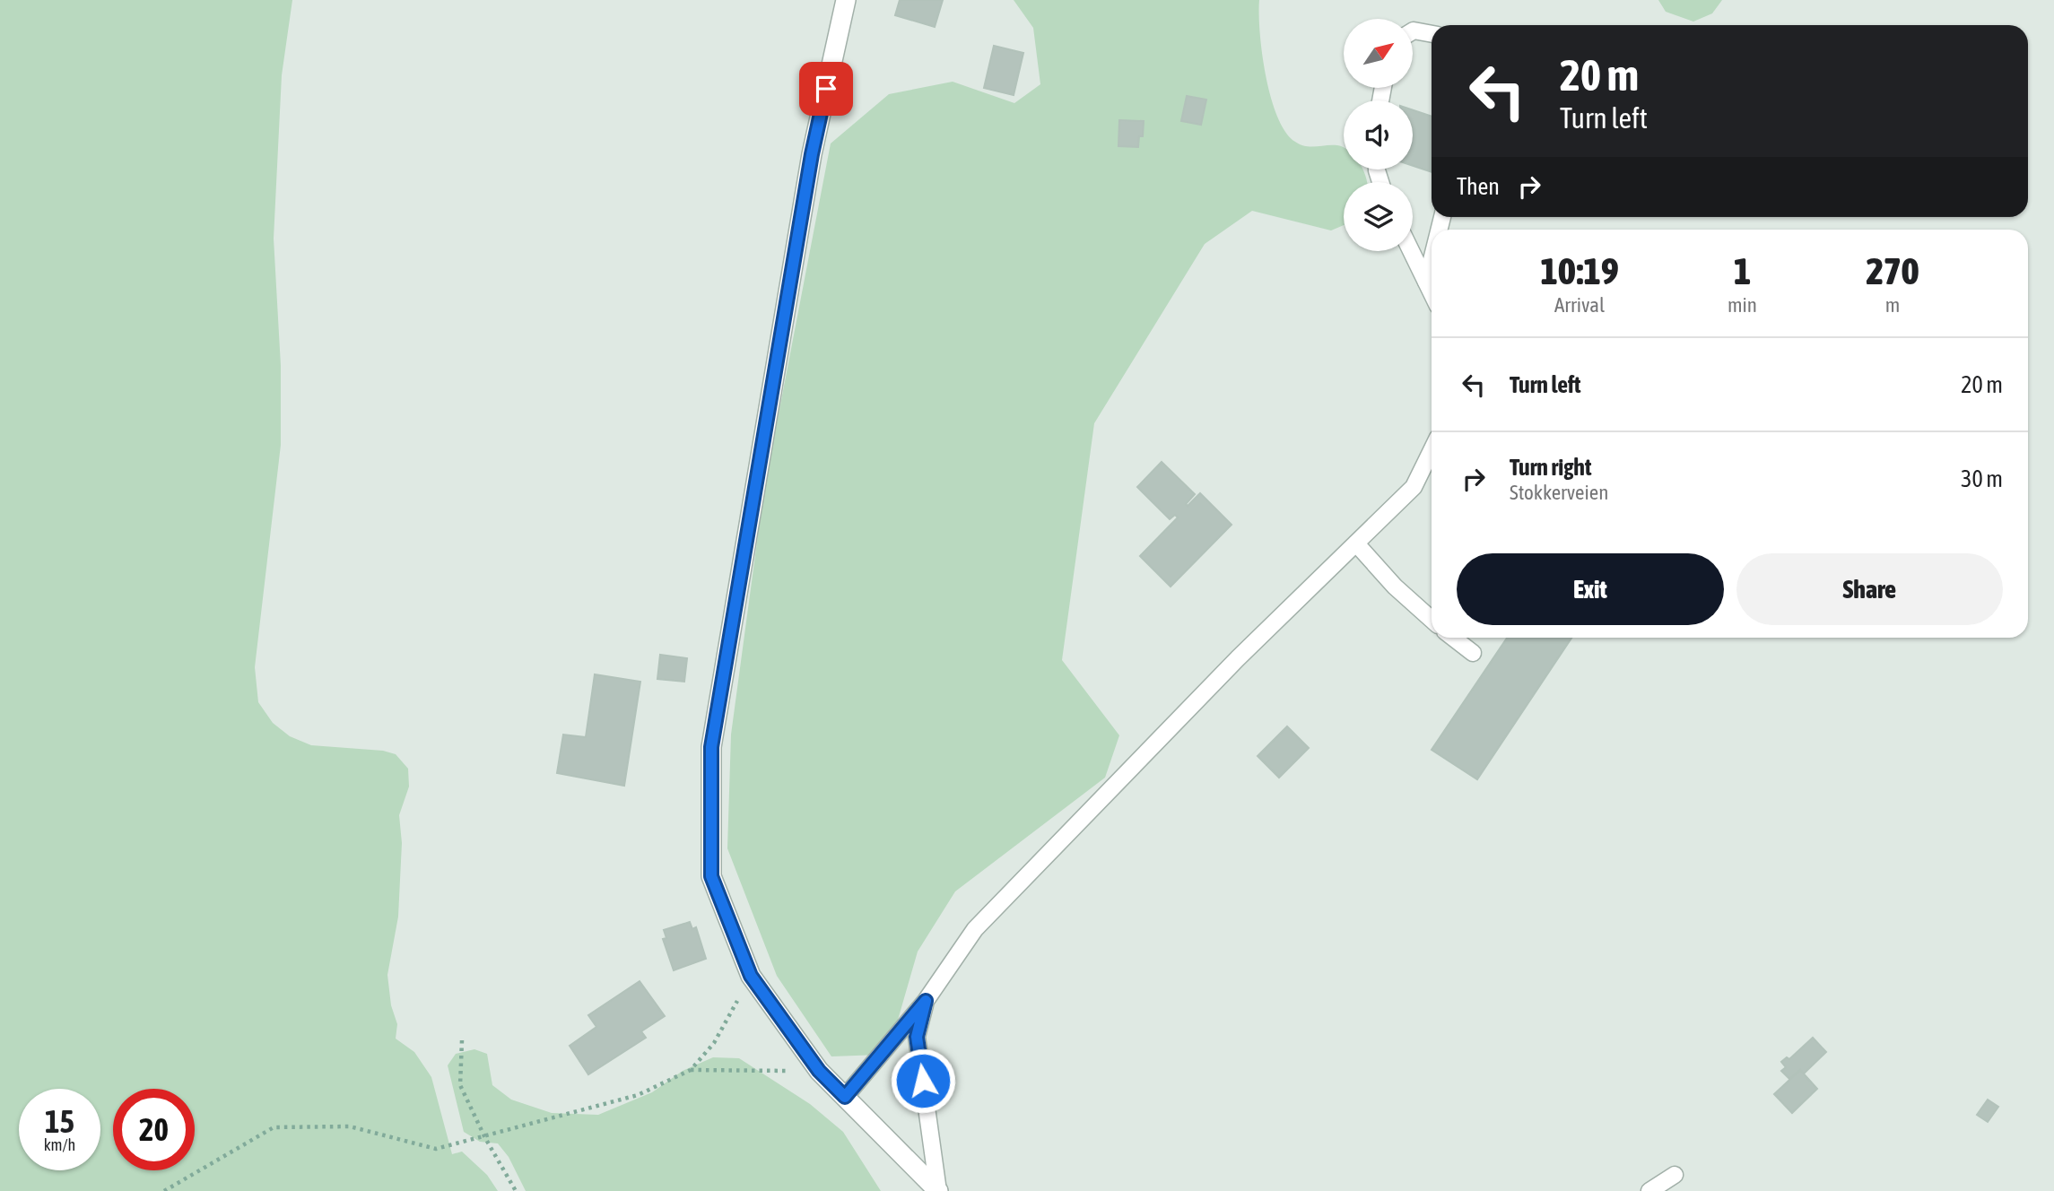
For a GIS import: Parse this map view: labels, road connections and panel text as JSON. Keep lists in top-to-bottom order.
{
  "north": "top right",
  "page": {
    "turn": ["20 m", "Turn left"],
    "then": "Then",
    "eta": [
      "10:19",
      "Arrival",
      "1",
      "min",
      "270",
      "m"
    ],
    "list": [
      {
        "name": "Turn left",
        "value": "20 m"
      },
      {
        "name": "Turn right",
        "note": "Stokkerveien",
        "value": "30 m"
      }
    ],
    "buttons": ["Exit", "Share"],
    "speed": "15 km/h",
    "limit": "20"
  }
}
